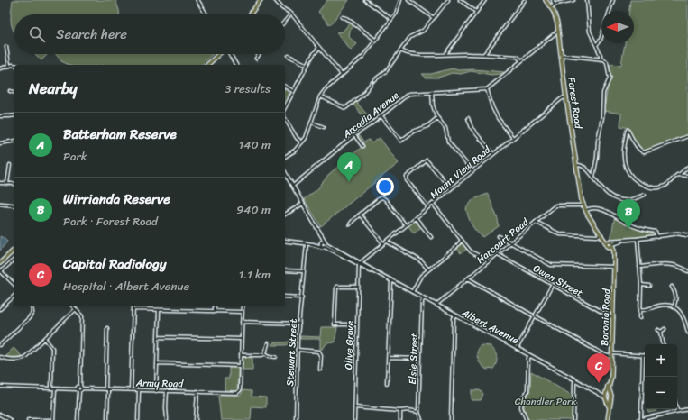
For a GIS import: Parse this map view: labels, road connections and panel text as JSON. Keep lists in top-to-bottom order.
{
  "streets": {
    "main road": ["Forest Road", "Boronia Road", "Albert Avenue"],
    "street": [
      "Arcadia Avenue",
      "Mount View Road",
      "Harcourt Road",
      "Owen Street",
      "Olive Grove",
      "Stewart Street",
      "Elsie Street",
      "Army Road"
    ]
  },
  "crossings": [
    ["Forest Road", "Mount View Road"],
    ["Forest Road", "Harcourt Road"],
    ["Forest Road", "Boronia Road"],
    ["Mount View Road", "Albert Avenue"],
    ["Mount View Road", "Olive Grove"],
    ["Harcourt Road", "Owen Street"],
    ["Harcourt Road", "Albert Avenue"],
    ["Owen Street", "Boronia Road"],
    ["Boronia Road", "Albert Avenue"],
    ["Albert Avenue", "Olive Grove"],
    ["Albert Avenue", "Elsie Street"]
  ],
  "parks": ["Chandler Park"],
  "north": "left",
  "page": {
    "search": "Search here",
    "heading": ["Nearby", "3 results"],
    "list": [
      {
        "mark": "A",
        "name": "Batterham Reserve",
        "note": "Park",
        "value": "140 m"
      },
      {
        "mark": "B",
        "name": "Wirrianda Reserve",
        "note": "Park · Forest Road",
        "value": "940 m"
      },
      {
        "mark": "C",
        "name": "Capital Radiology",
        "note": "Hospital · Albert Avenue",
        "value": "1.1 km"
      }
    ],
    "pins": ["A", "B", "C"],
    "map_buttons": ["+", "−"]
  }
}
